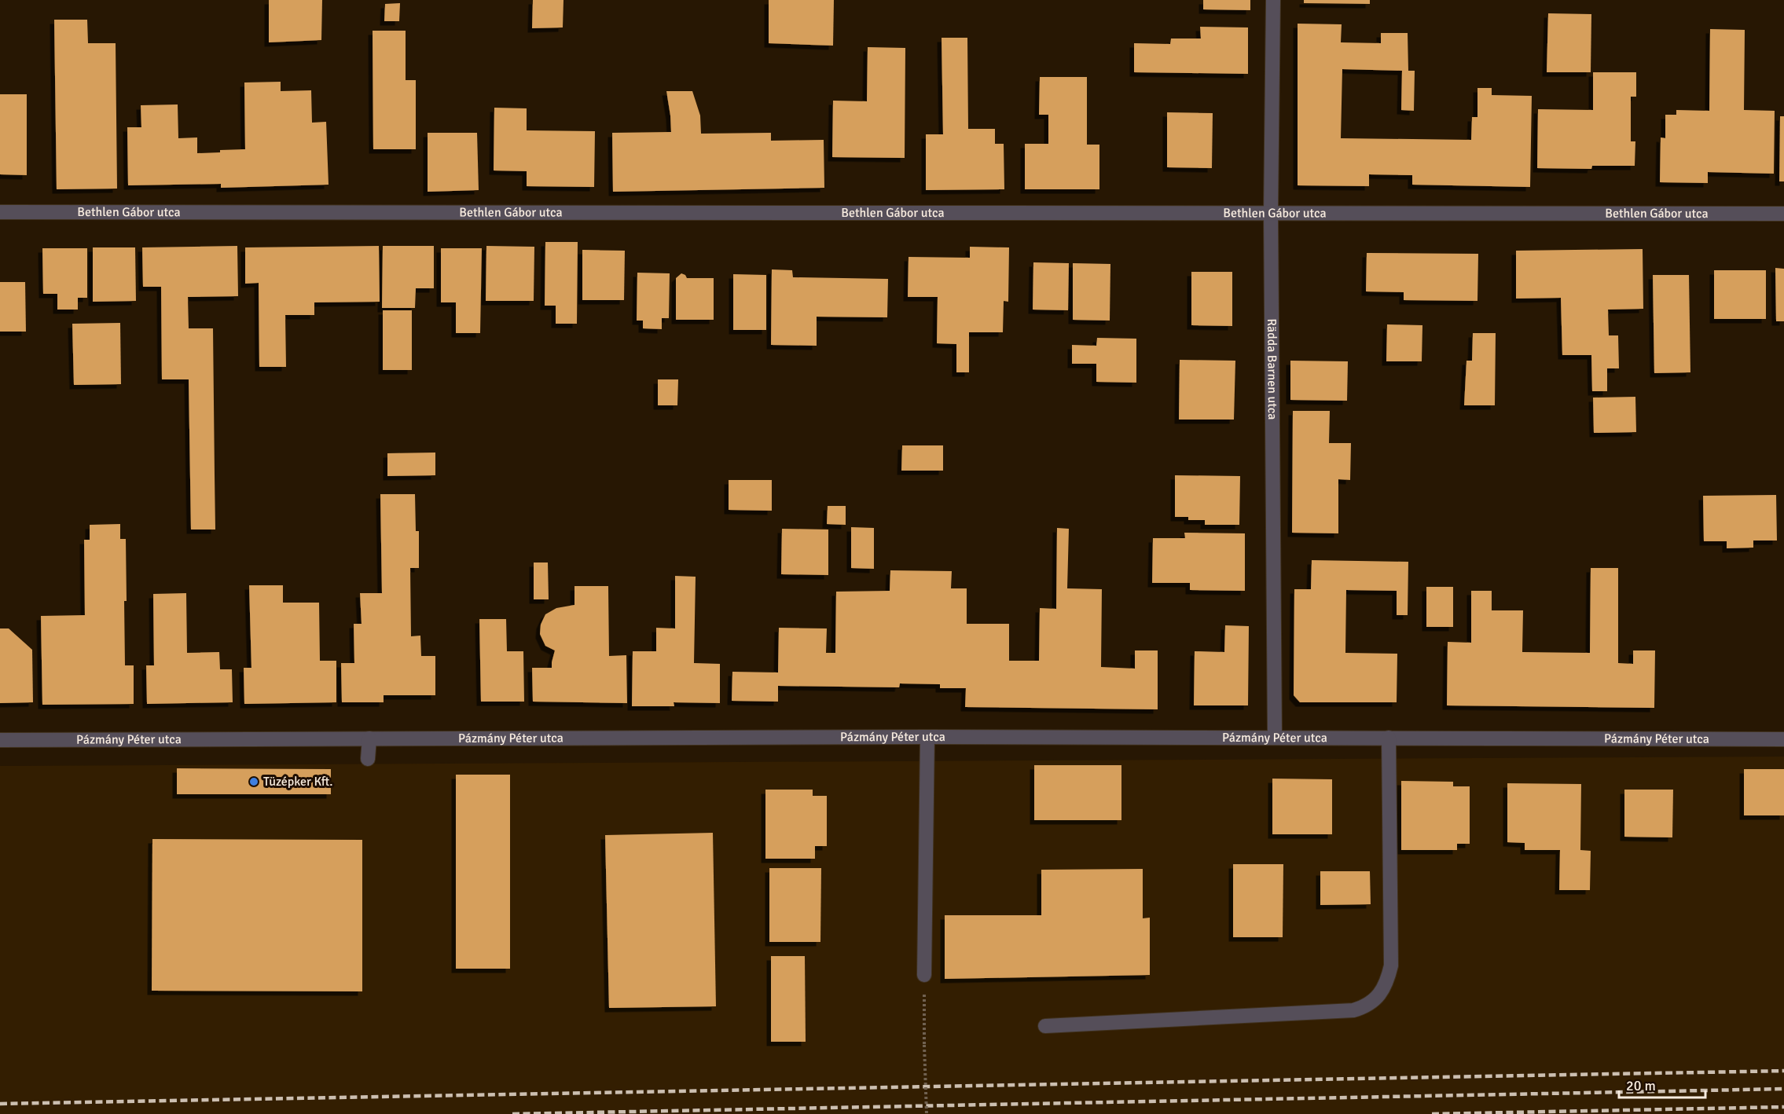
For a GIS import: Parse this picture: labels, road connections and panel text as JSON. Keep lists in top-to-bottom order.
{
  "streets": {
    "street": ["Bethlen Gábor utca", "Rädda Barnen utca", "Pázmány Péter utca"]
  },
  "crossings": [
    ["Bethlen Gábor utca", "Rädda Barnen utca"],
    ["Rädda Barnen utca", "Pázmány Péter utca"]
  ],
  "places": ["Tüzépker Kft."],
  "scale_bar": "20 m"
}
